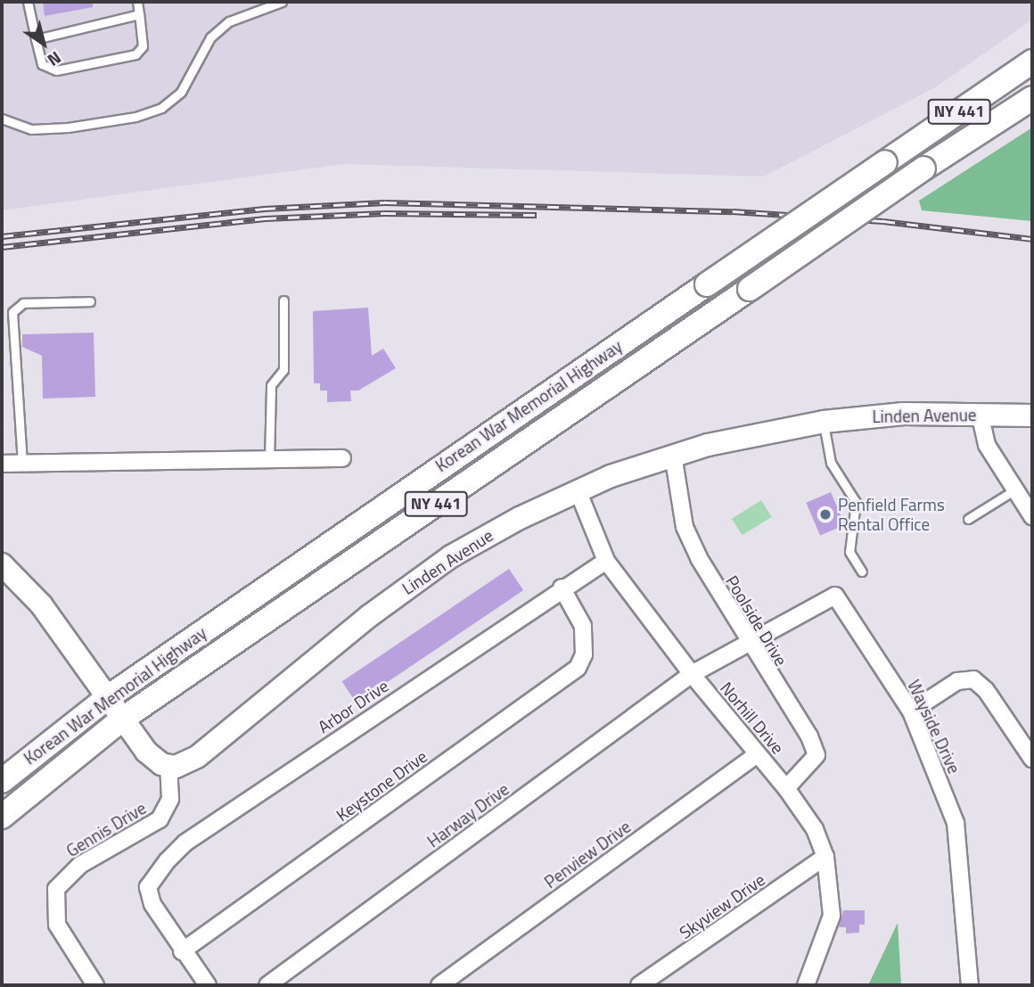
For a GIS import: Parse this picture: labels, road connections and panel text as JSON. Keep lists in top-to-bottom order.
{
  "streets": {
    "main road": ["NY 441", "Korean War Memorial Highway"],
    "street": [
      "Linden Avenue",
      "Poolside Drive",
      "Arbor Drive",
      "Norhill Drive",
      "Wayside Drive",
      "Keystone Drive",
      "Harway Drive",
      "Gennis Drive",
      "Penview Drive",
      "Skyview Drive"
    ]
  },
  "crossings": [
    ["Linden Avenue", "Poolside Drive"],
    ["Linden Avenue", "Norhill Drive"],
    ["Linden Avenue", "Gennis Drive"],
    ["Poolside Drive", "Norhill Drive"],
    ["Poolside Drive", "Wayside Drive"],
    ["Poolside Drive", "Harway Drive"],
    ["Arbor Drive", "Norhill Drive"],
    ["Arbor Drive", "Keystone Drive"],
    ["Norhill Drive", "Harway Drive"],
    ["Norhill Drive", "Penview Drive"],
    ["Norhill Drive", "Skyview Drive"],
    ["Wayside Drive", "Harway Drive"]
  ],
  "places": ["Penfield Farms Rental Office"],
  "north": "bottom right"
}
